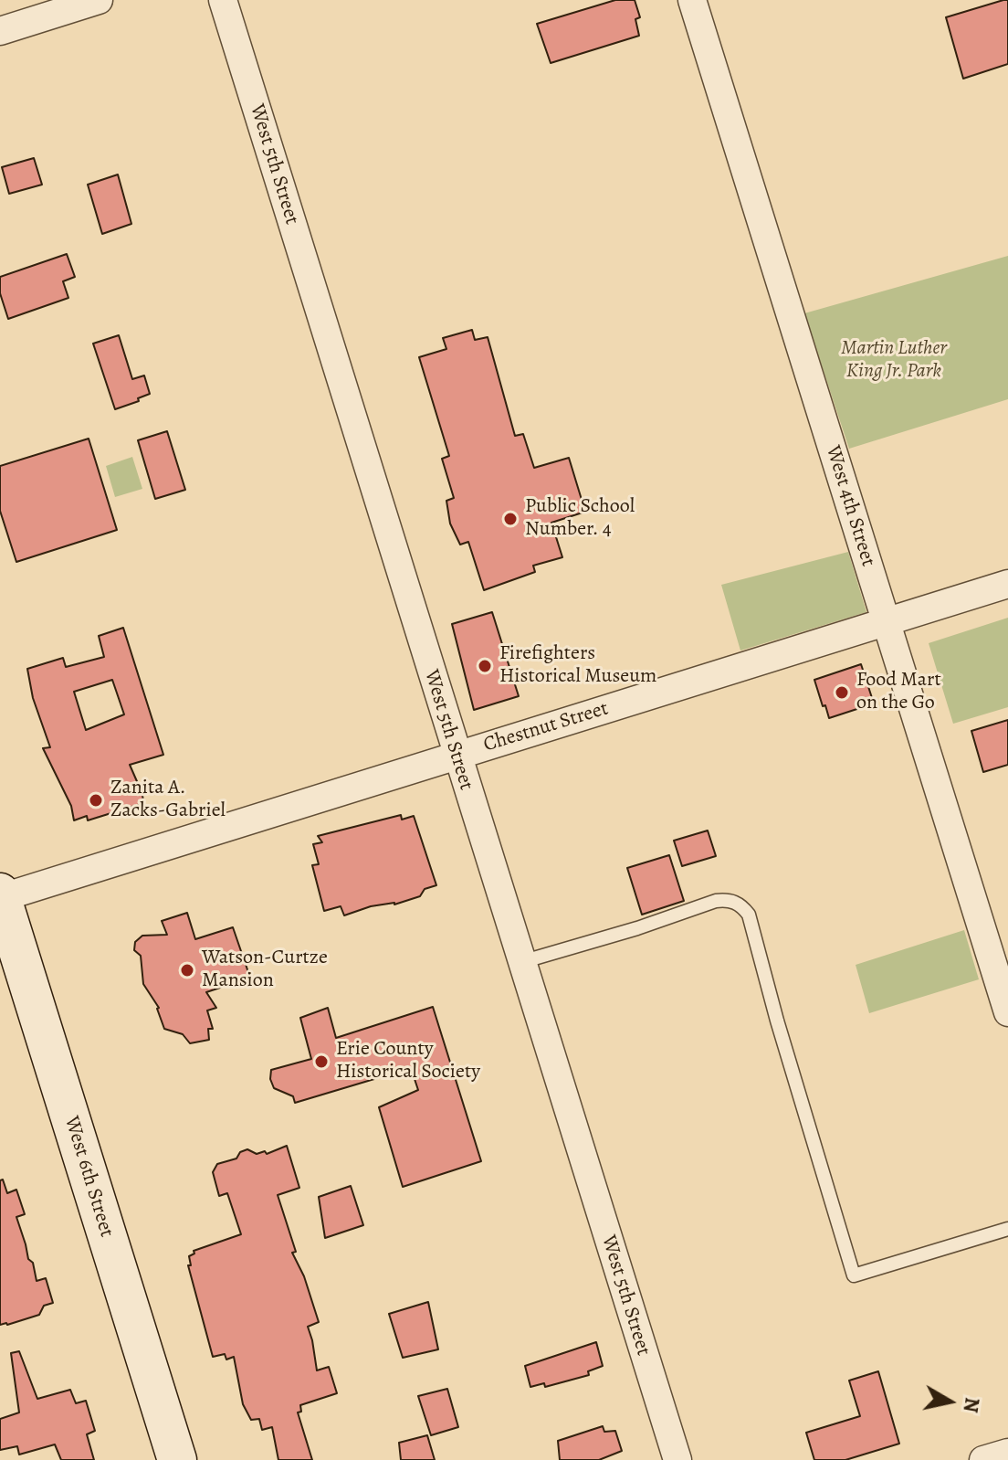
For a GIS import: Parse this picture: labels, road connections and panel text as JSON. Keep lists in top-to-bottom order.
{
  "streets": {
    "main road": ["West 6th Street"],
    "street": ["West 5th Street", "West 4th Street", "Chestnut Street"]
  },
  "crossings": [
    ["West 5th Street", "Chestnut Street"],
    ["West 4th Street", "Chestnut Street"],
    ["Chestnut Street", "West 6th Street"]
  ],
  "parks": ["Martin Luther King Jr. Park"],
  "places": [
    "Public School Number. 4",
    "Firefighters Historical Museum",
    "Food Mart on the Go",
    "Zanita A. Zacks-Gabriel",
    "Watson-Curtze Mansion",
    "Erie County Historical Society"
  ],
  "north": "right"
}
